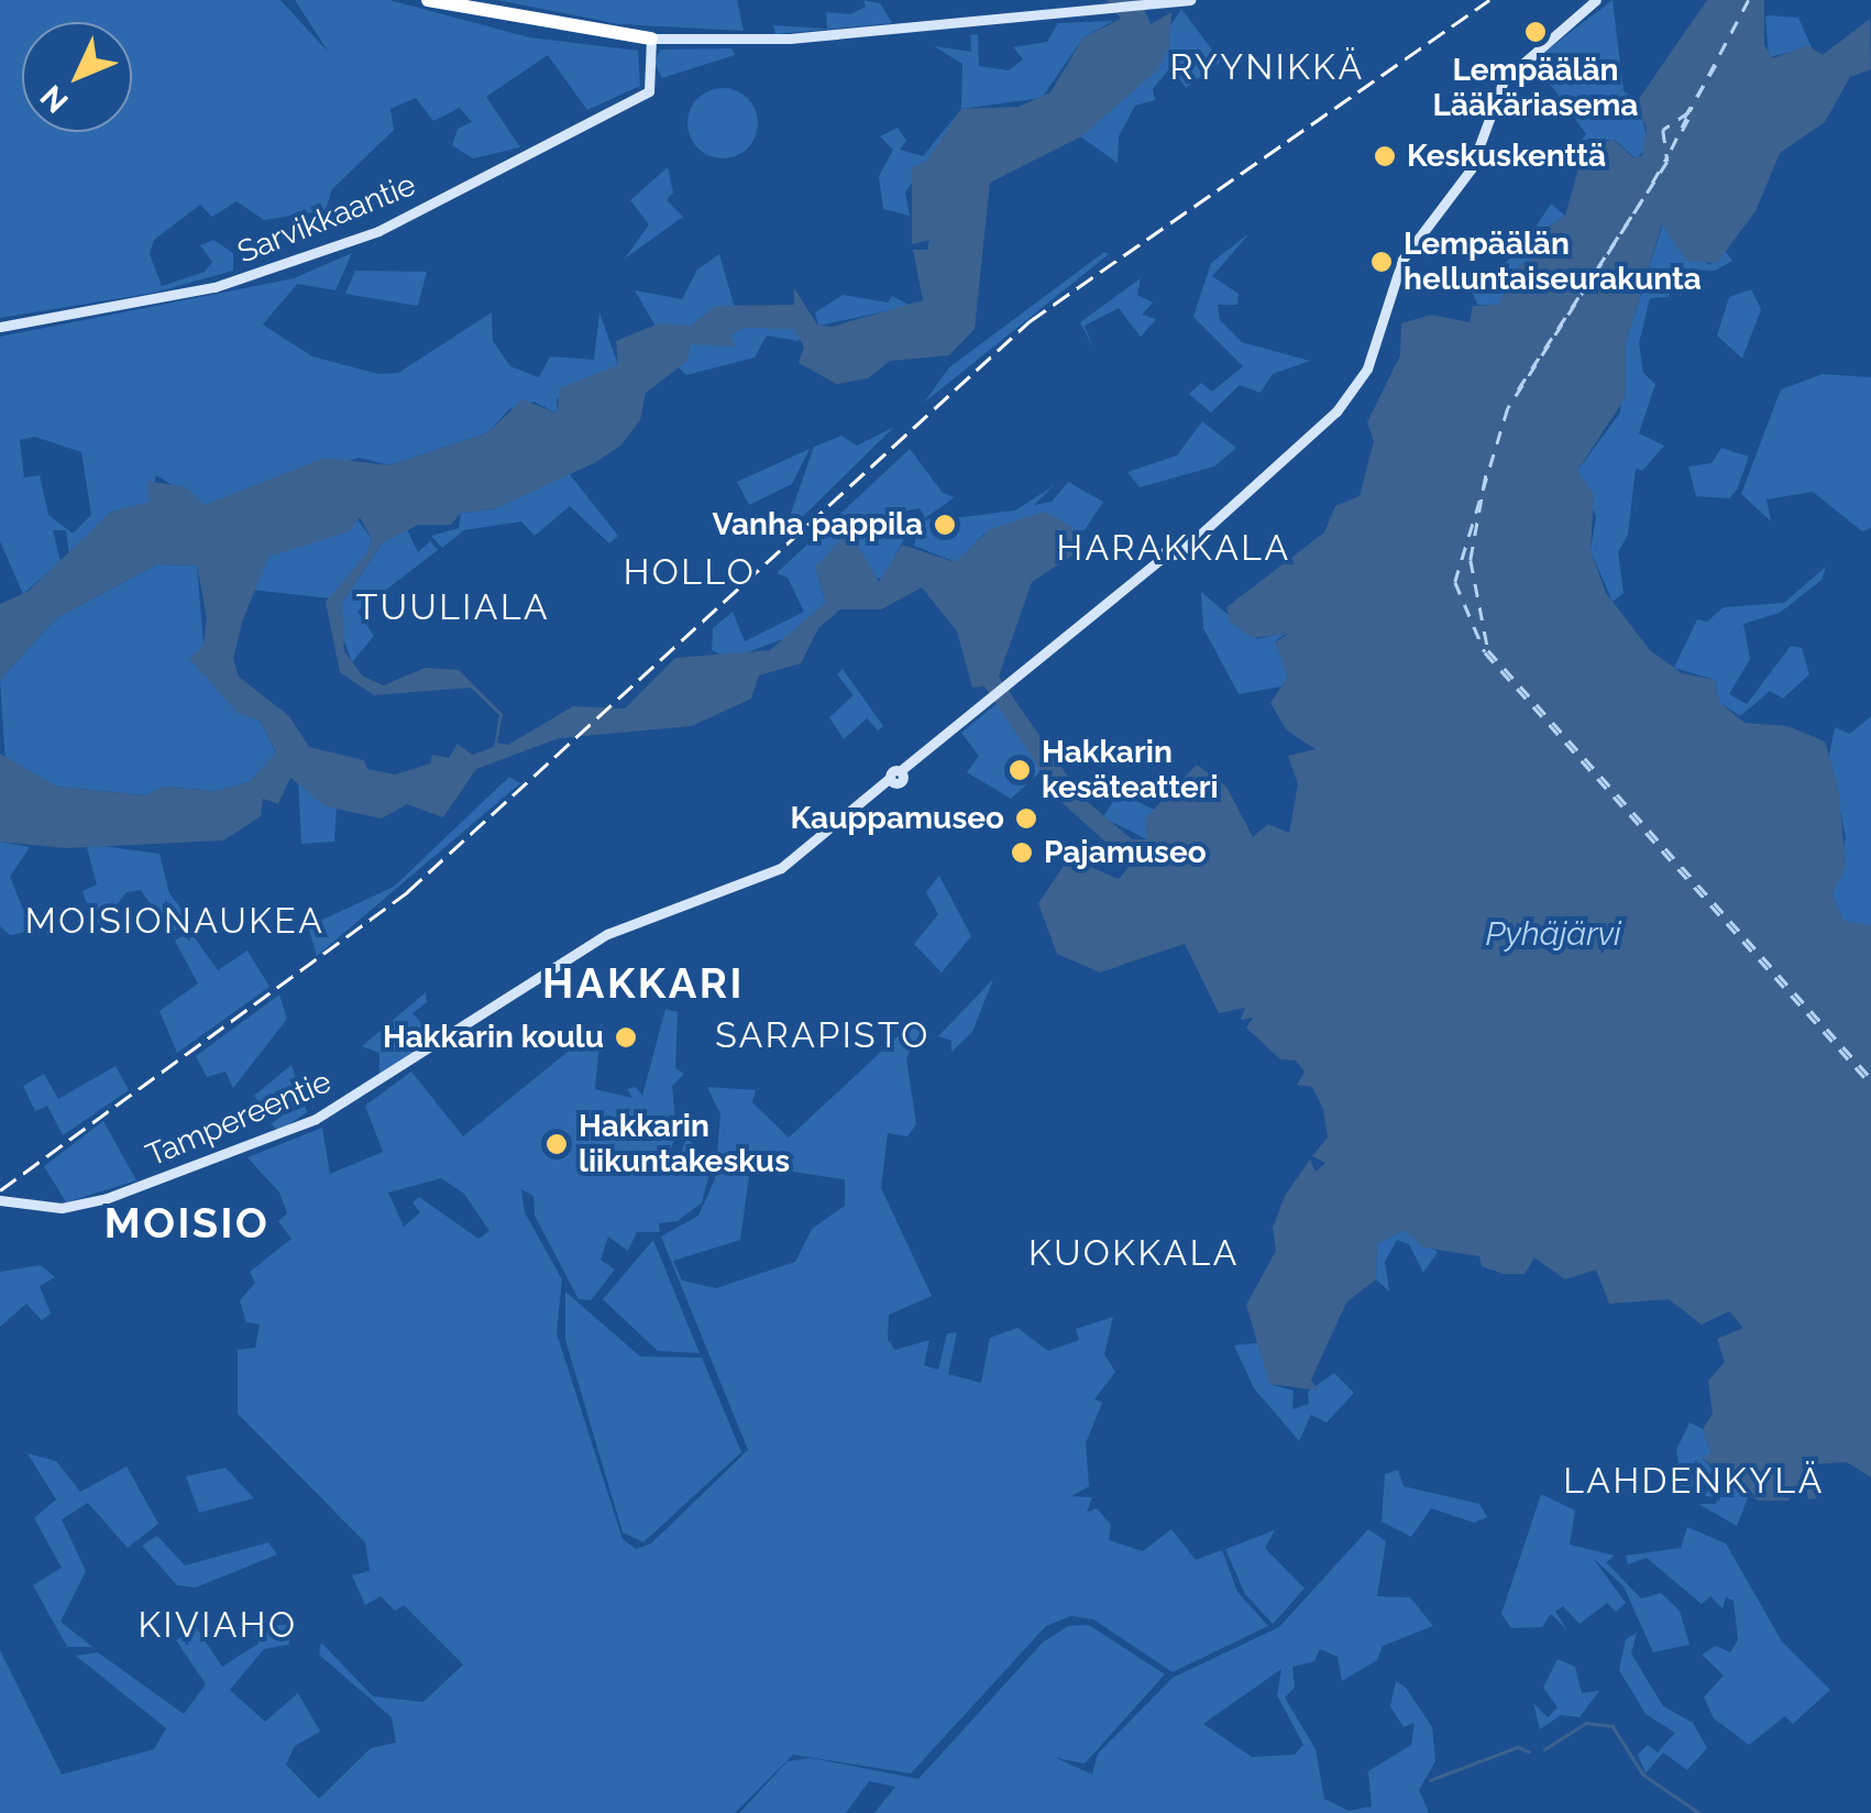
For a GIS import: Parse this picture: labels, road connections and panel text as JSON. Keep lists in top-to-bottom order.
{
  "streets": {
    "main road": ["Sarvikkaantie", "Tampereentie"]
  },
  "districts": [
    "RYYNIKKÄ",
    "HARAKKALA",
    "HOLLO",
    "TUULIALA",
    "MOISIONAUKEA",
    "HAKKARI",
    "SARAPISTO",
    "MOISIO",
    "KUOKKALA",
    "LAHDENKYLÄ",
    "KIVIAHO"
  ],
  "water": ["Pyhäjärvi"],
  "places": [
    "Lempäälän Lääkäriasema",
    "Keskuskenttä",
    "Lempäälän helluntaiseurakunta",
    "Vanha pappila",
    "Hakkarin kesäteatteri",
    "Kauppamuseo",
    "Pajamuseo",
    "Hakkarin koulu",
    "Hakkarin liikuntakeskus"
  ],
  "north": "bottom left"
}
